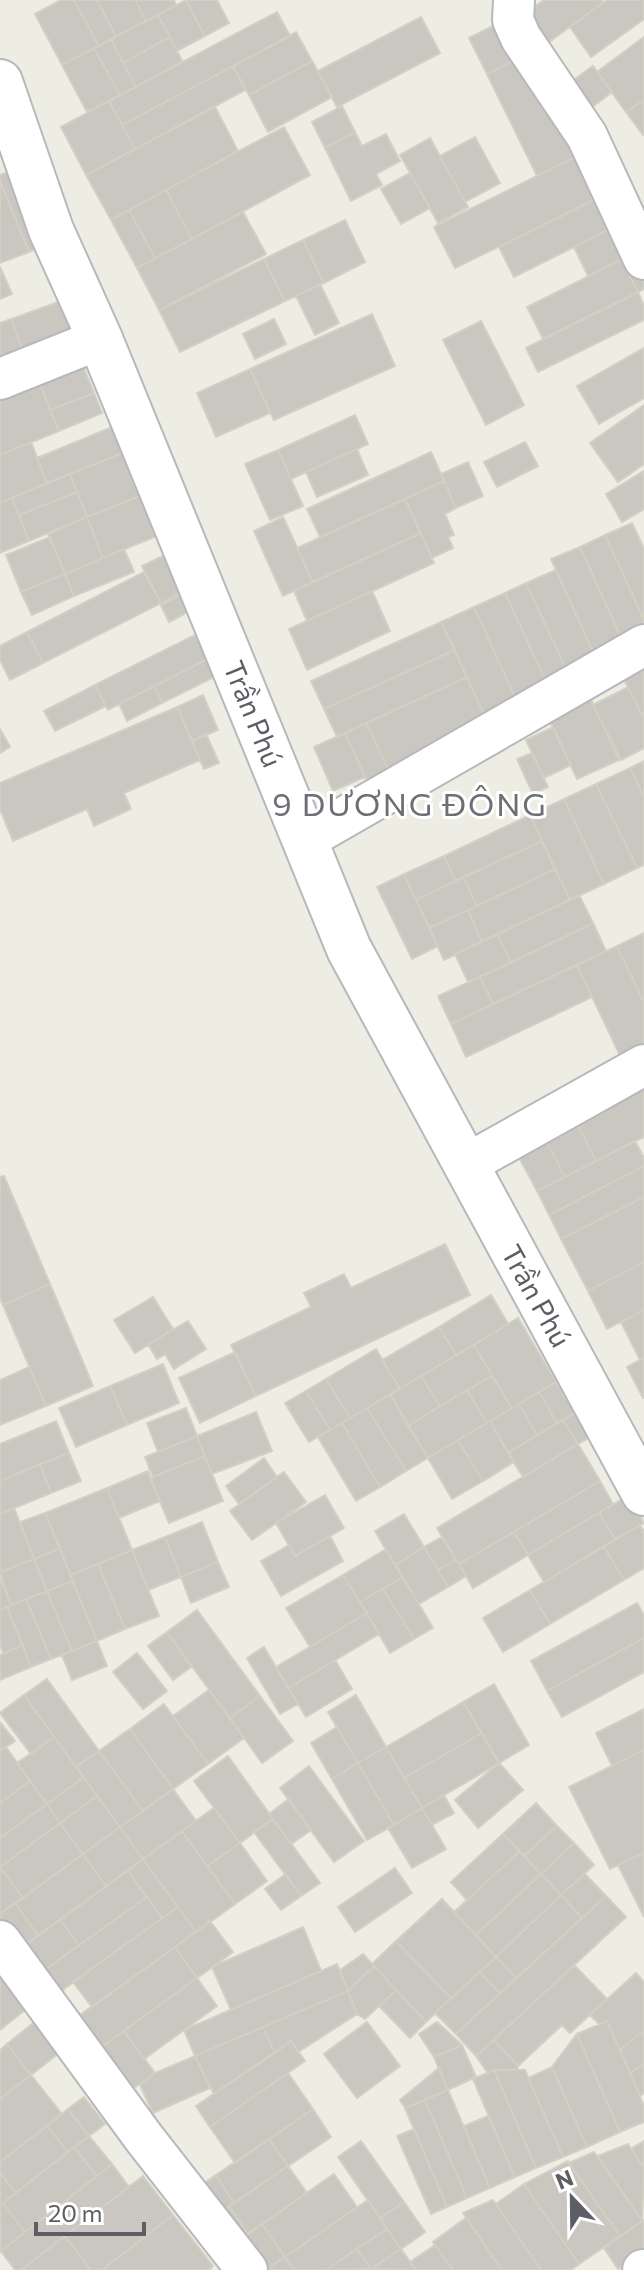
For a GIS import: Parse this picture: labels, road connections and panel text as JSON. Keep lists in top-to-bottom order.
{
  "streets": {
    "street": ["Trần Phú"]
  },
  "districts": ["9 DƯƠNG ĐÔNG"],
  "scale_bar": "20 m",
  "north": "top"
}
